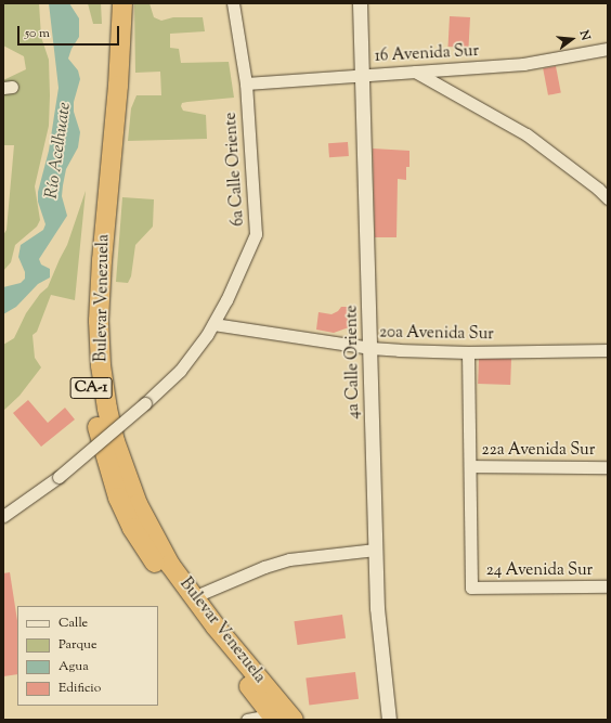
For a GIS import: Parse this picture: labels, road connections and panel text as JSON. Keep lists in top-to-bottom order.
{
  "streets": {
    "highway": ["Bulevar Venezuela", "CA-1"],
    "street": [
      "16 Avenida Sur",
      "6a Calle Oriente",
      "20a Avenida Sur",
      "4a Calle Oriente",
      "22a Avenida Sur",
      "24 Avenida Sur"
    ]
  },
  "crossings": [
    ["16 Avenida Sur", "6a Calle Oriente"],
    ["16 Avenida Sur", "4a Calle Oriente"],
    ["6a Calle Oriente", "20a Avenida Sur"],
    ["20a Avenida Sur", "4a Calle Oriente"],
    ["22a Avenida Sur", "24 Avenida Sur"]
  ],
  "water": ["Río Acelhuate"],
  "legend": [
    "Calle",
    "Parque",
    "Agua",
    "Edificio"
  ],
  "scale_bar": "50 m",
  "north": "right"
}
